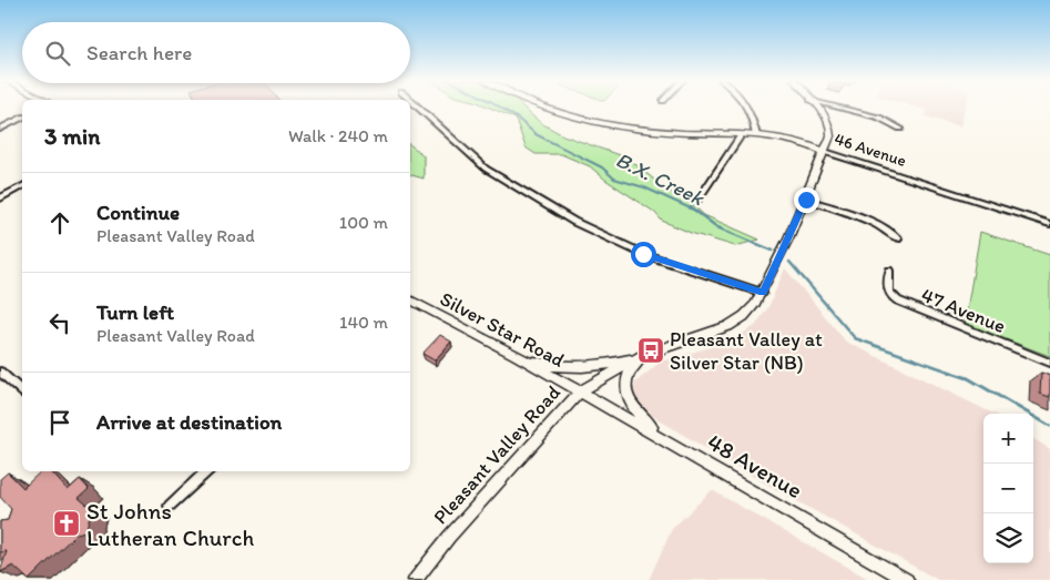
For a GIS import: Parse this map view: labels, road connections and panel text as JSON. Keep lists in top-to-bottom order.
{
  "streets": {
    "street": [
      "46 Avenue",
      "47 Avenue",
      "Silver Star Road",
      "Pleasant Valley Road",
      "48 Avenue"
    ]
  },
  "crossings": [
    ["46 Avenue", "Pleasant Valley Road"],
    ["Silver Star Road", "Pleasant Valley Road"],
    ["Silver Star Road", "48 Avenue"],
    ["Pleasant Valley Road", "48 Avenue"]
  ],
  "water": ["B.X. Creek"],
  "places": {
    "bus stop": ["Pleasant Valley at Silver Star (NB)"],
    "church": ["St Johns Lutheran Church"]
  },
  "page": {
    "search": "Search here",
    "heading": ["3 min", "Walk · 240 m"],
    "list": [
      ["Continue", "Pleasant Valley Road", "100 m"],
      ["Turn left", "Pleasant Valley Road", "140 m"],
      "Arrive at destination"
    ],
    "map_buttons": ["+", "−"]
  }
}
